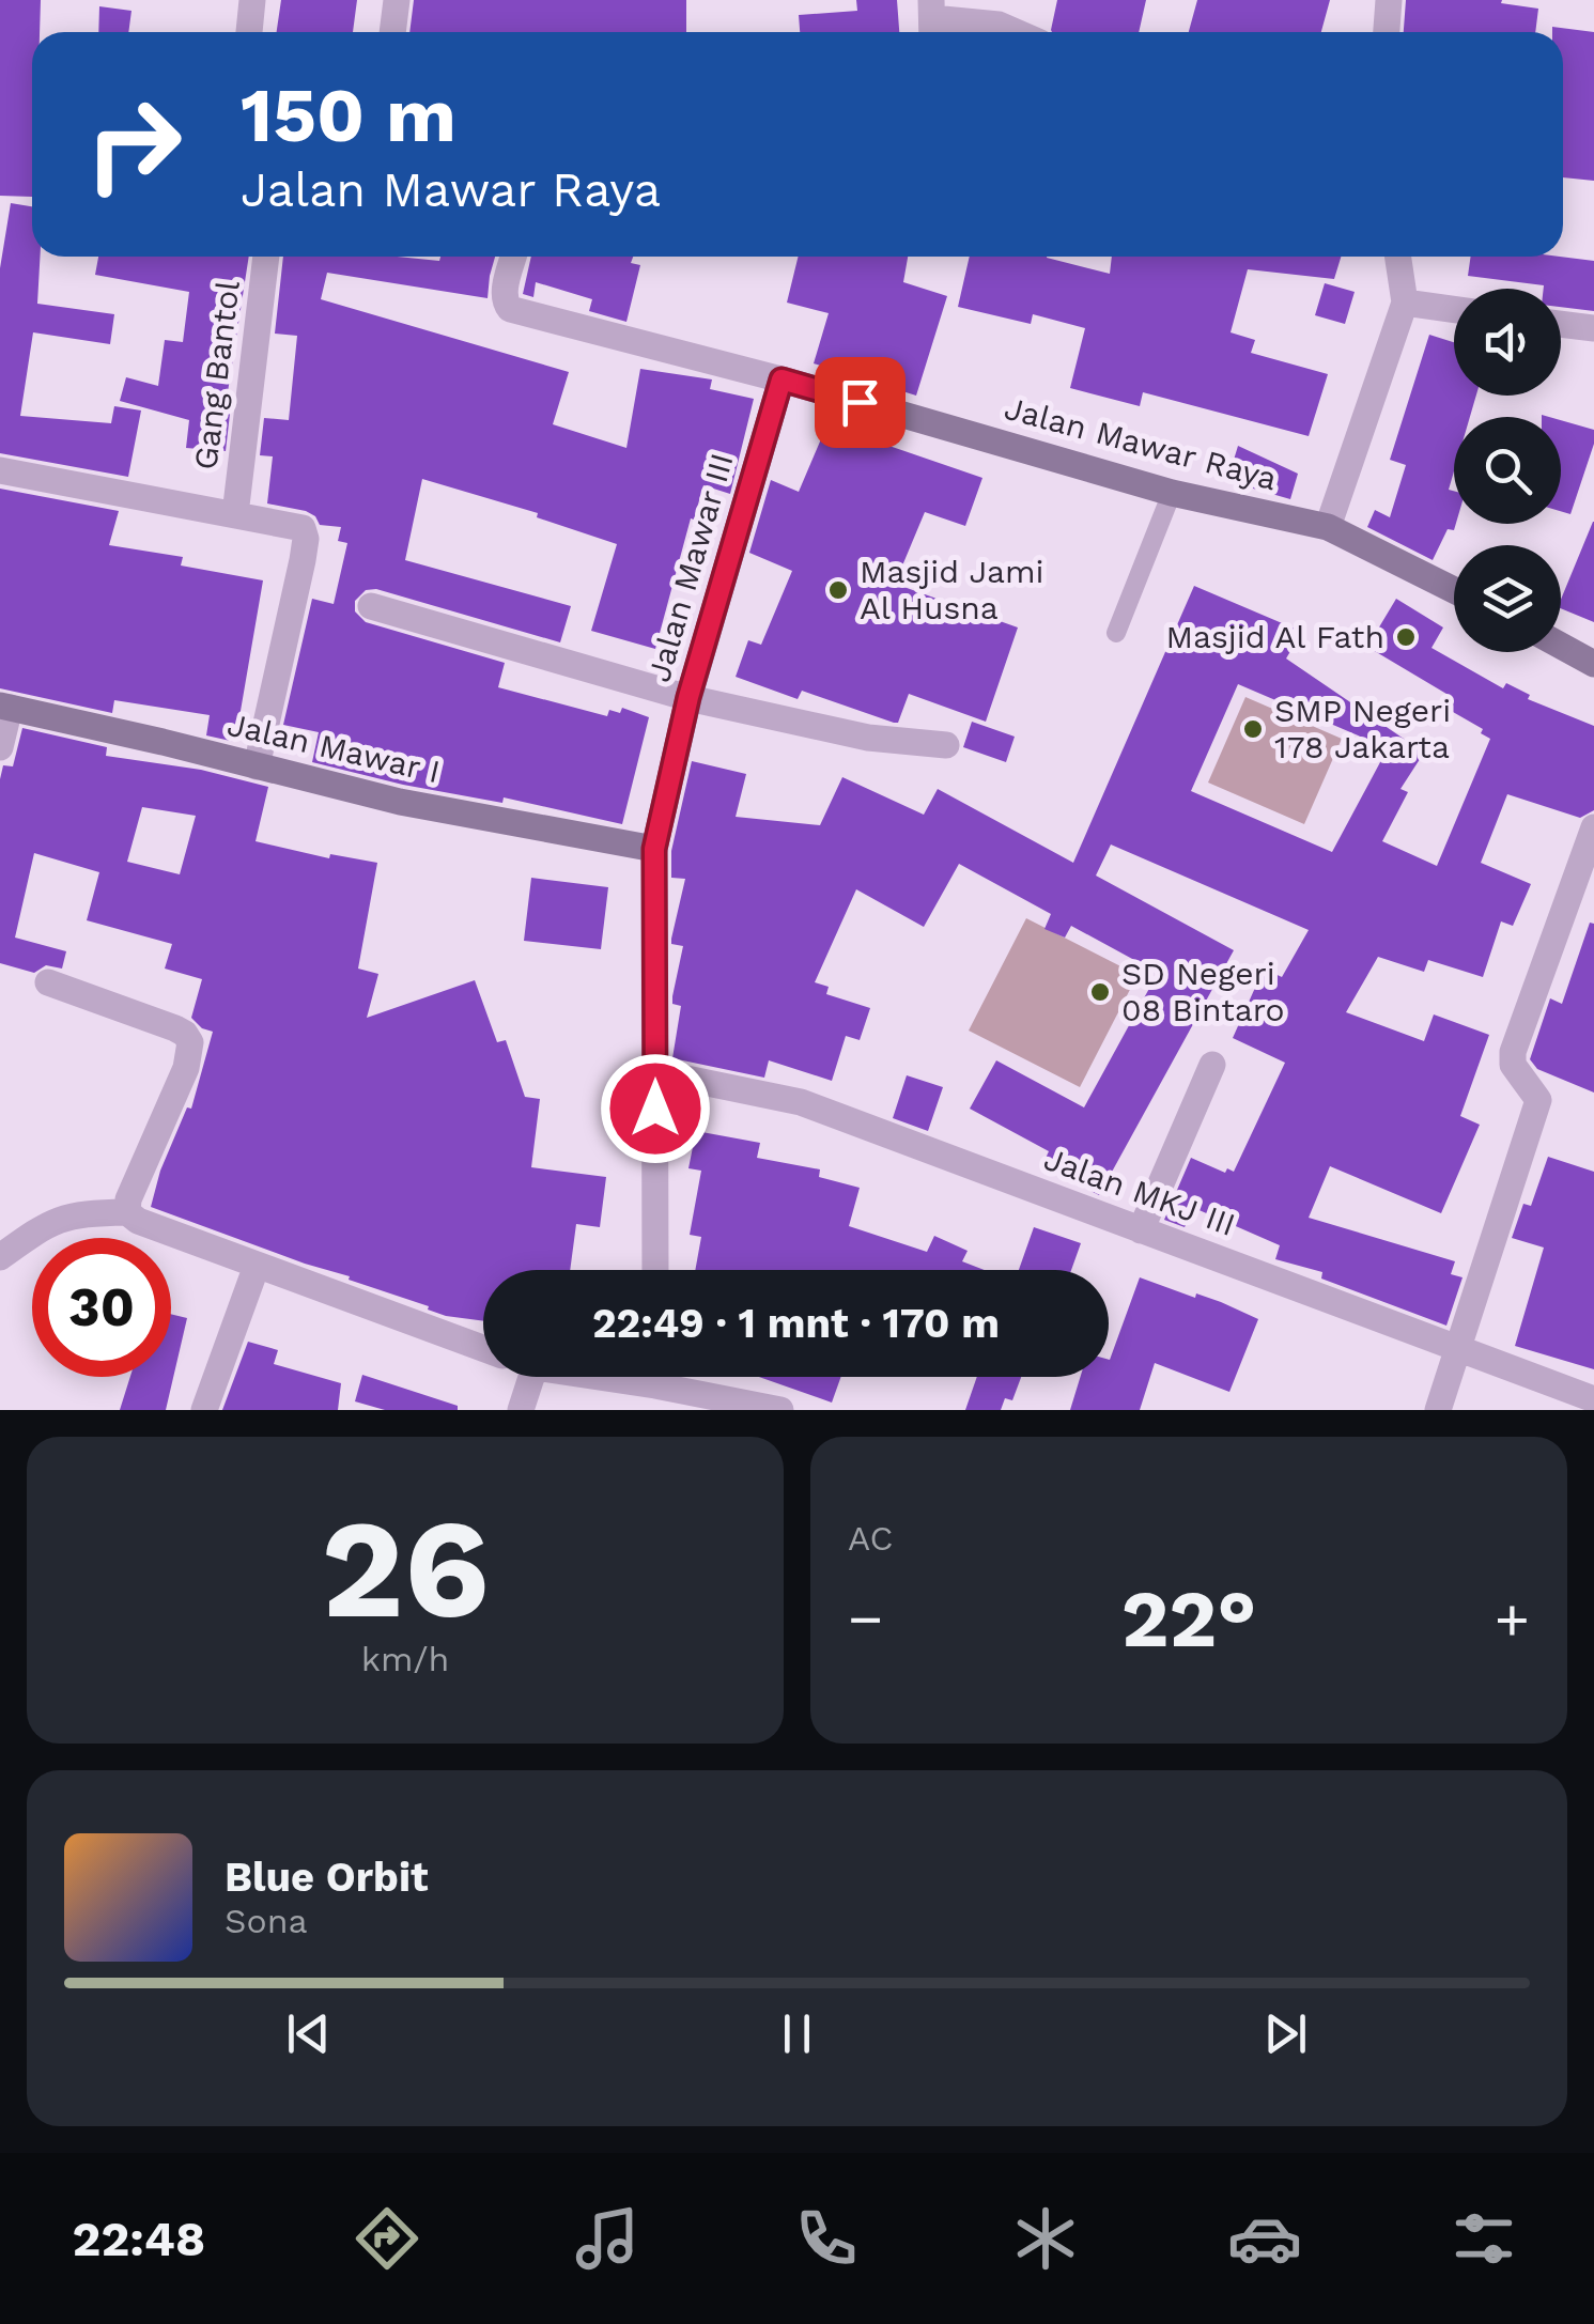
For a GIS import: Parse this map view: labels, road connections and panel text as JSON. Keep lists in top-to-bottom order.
{
  "streets": {
    "street": [
      "Gang Bantol",
      "Jalan Mawar Raya",
      "Jalan Mawar III",
      "Jalan Mawar I",
      "Jalan MKJ III"
    ]
  },
  "crossings": [
    ["Jalan Mawar Raya", "Jalan Mawar III"],
    ["Jalan Mawar III", "Jalan Mawar I"],
    ["Jalan Mawar III", "Jalan MKJ III"]
  ],
  "places": [
    "Masjid Jami Al Husna",
    "Masjid Al Fath",
    "SMP Negeri 178 Jakarta",
    "SD Negeri 08 Bintaro"
  ],
  "page": {
    "turn": ["150 m", "Jalan Mawar Raya"],
    "limit": "30",
    "trip": "22:49 · 1 mnt · 170 m",
    "tile": [
      ["26", "km/h"],
      "AC"
    ],
    "heat": ["−", "22°", "+"],
    "song": ["Blue Orbit", "Sona"],
    "tabs": "22:48"
  }
}
